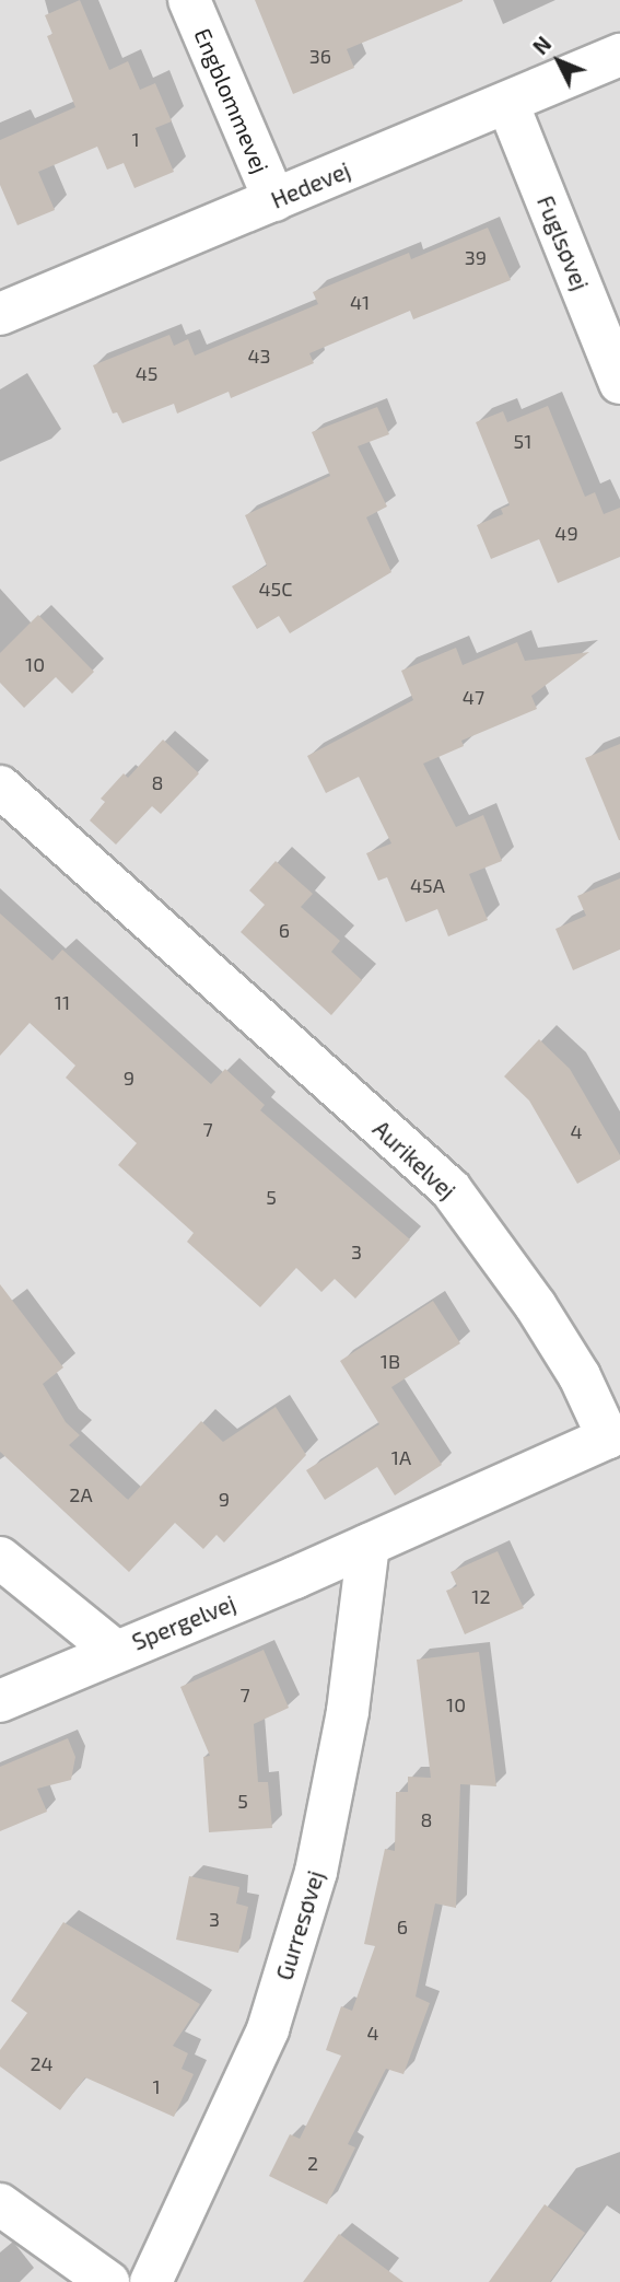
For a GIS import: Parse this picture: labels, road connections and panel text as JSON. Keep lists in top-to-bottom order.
{
  "streets": {
    "street": [
      "Engblommevej",
      "Hedevej",
      "Fuglsøvej",
      "Aurikelvej",
      "Spergelvej",
      "Gurresøvej"
    ]
  },
  "crossings": [
    ["Engblommevej", "Hedevej"],
    ["Hedevej", "Fuglsøvej"],
    ["Aurikelvej", "Spergelvej"],
    ["Aurikelvej", "Gurresøvej"],
    ["Spergelvej", "Gurresøvej"]
  ],
  "house_numbers": [
    "36",
    "1",
    "39",
    "41",
    "43",
    "45",
    "51",
    "49",
    "45C",
    "10",
    "47",
    "8",
    "45A",
    "6",
    "11",
    "9",
    "7",
    "4",
    "5",
    "3",
    "1B",
    "1A",
    "2A",
    "9",
    "12",
    "7",
    "10",
    "5",
    "8",
    "3",
    "6",
    "4",
    "24",
    "1",
    "2"
  ],
  "north": "top left"
}
